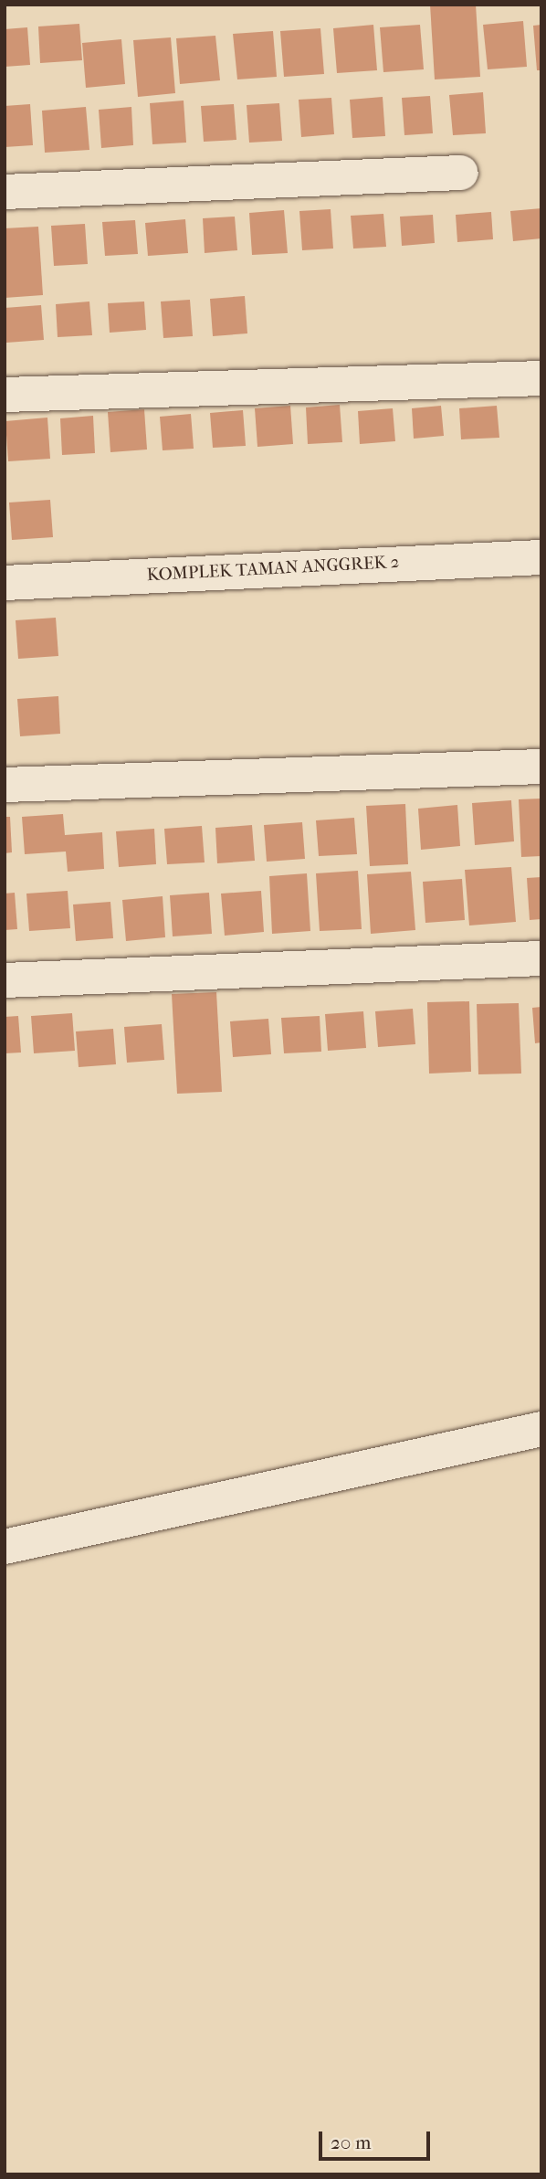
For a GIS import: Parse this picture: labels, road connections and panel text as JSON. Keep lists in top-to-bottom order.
{
  "streets": {
    "street": ["KOMPLEK TAMAN ANGGREK 2"]
  },
  "scale_bar": "20 m"
}
